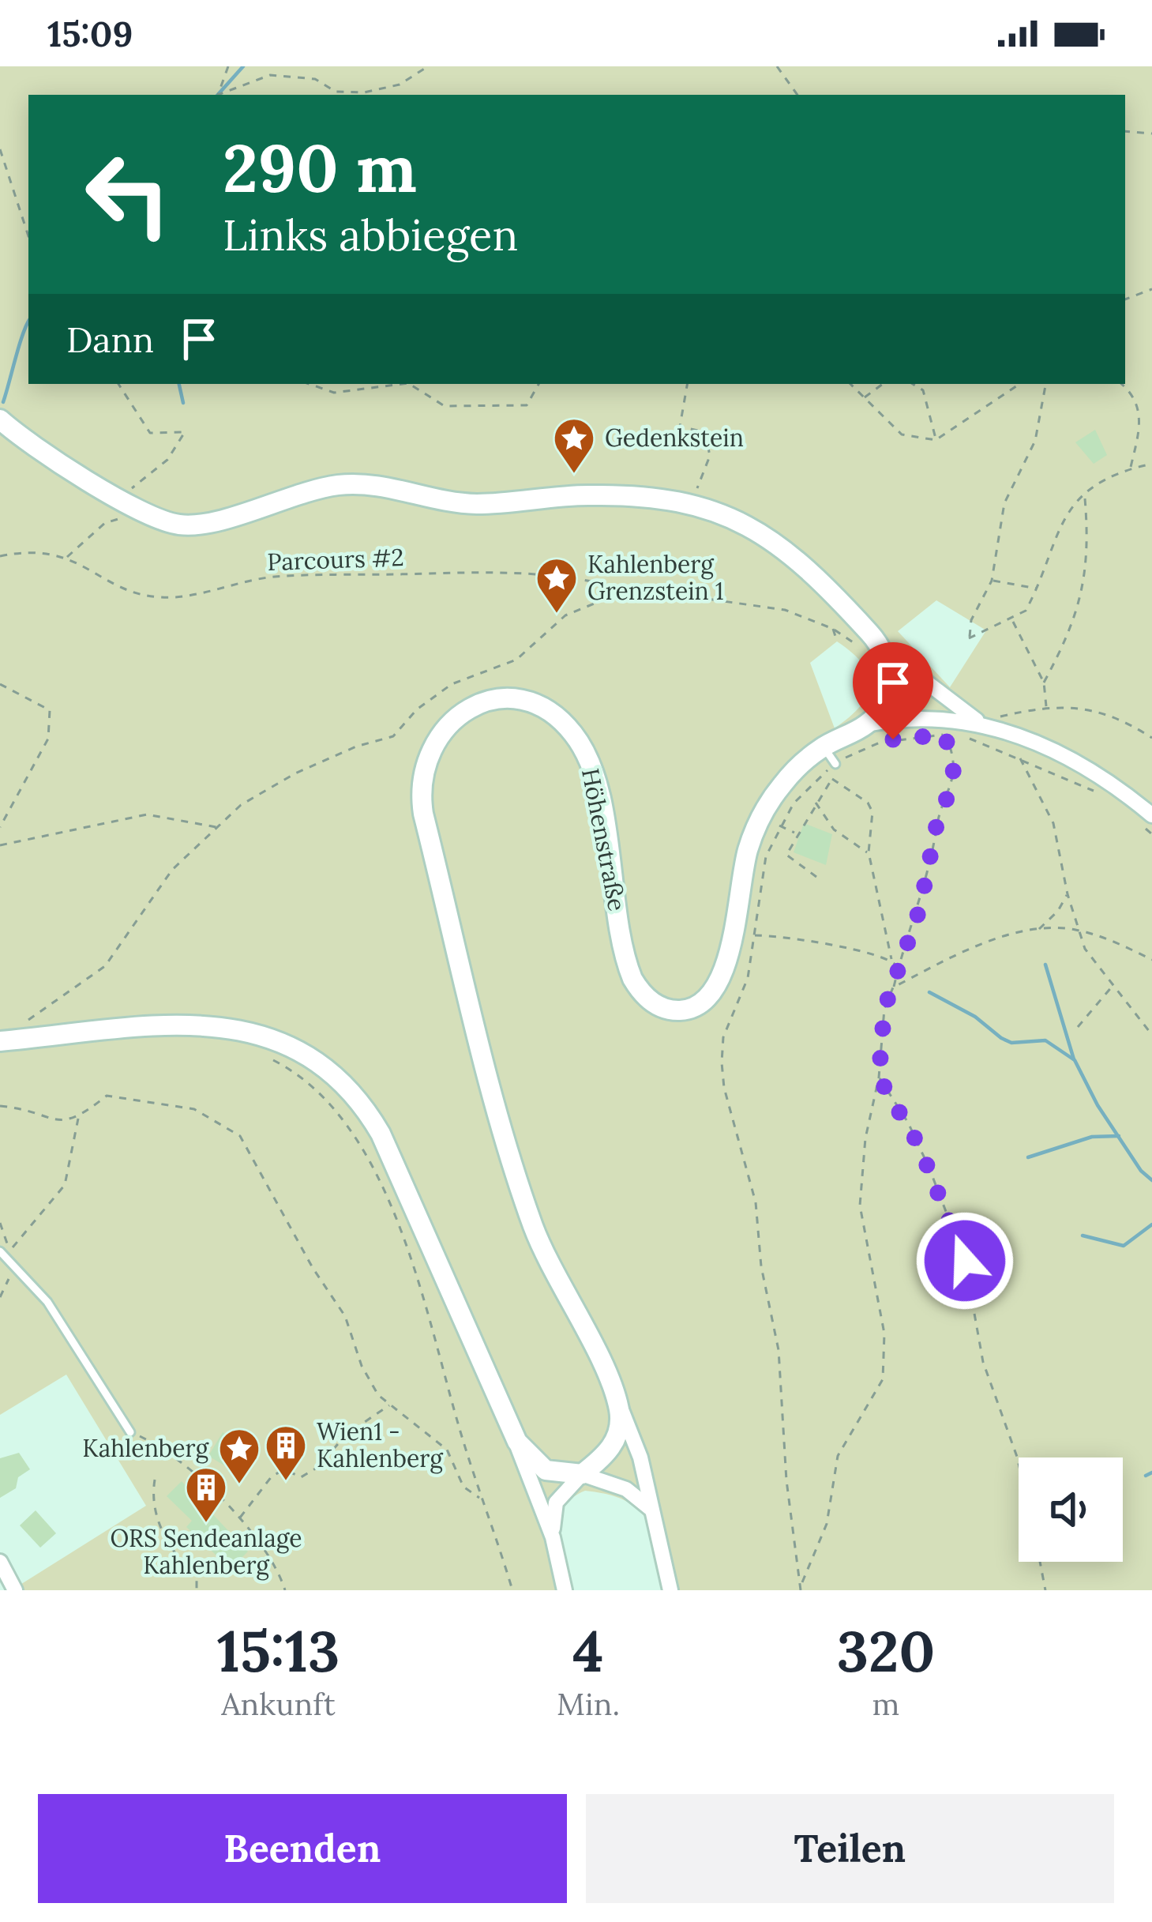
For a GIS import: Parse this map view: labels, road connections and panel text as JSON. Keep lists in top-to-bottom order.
{
  "streets": {
    "street": ["Höhenstraße"],
    "path": ["Parcours #2"]
  },
  "crossings": [
    ["Parcours #2", "Höhenstraße"]
  ],
  "places": {
    "place": ["Gedenkstein", "Kahlenberg Grenzstein 1", "Kahlenberg"],
    "building": ["Wien1 - Kahlenberg", "ORS Sendeanlage Kahlenberg"]
  },
  "page": {
    "status": "15:09",
    "turn": ["290 m", "Links abbiegen"],
    "then": "Dann",
    "eta": [
      "15:13",
      "Ankunft",
      "4",
      "Min.",
      "320",
      "m"
    ],
    "buttons": ["Beenden", "Teilen"]
  }
}
